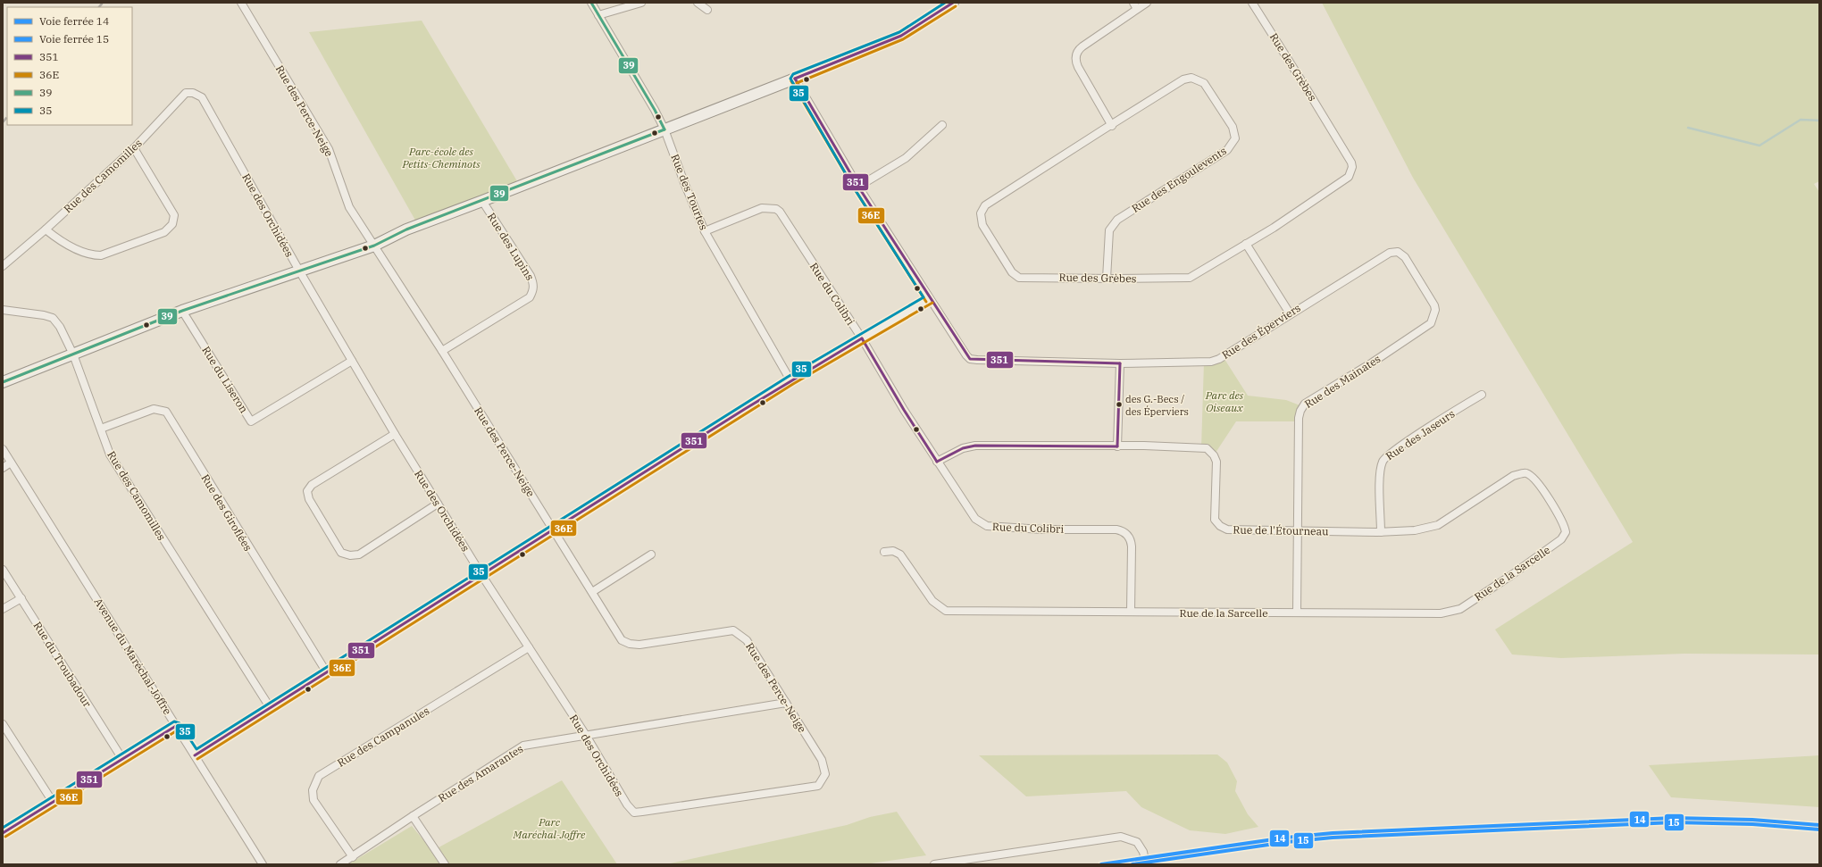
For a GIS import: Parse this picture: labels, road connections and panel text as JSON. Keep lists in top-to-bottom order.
{
  "streets": {
    "street": [
      "Rue des Grèbes",
      "Rue des Perce-Neige",
      "Rue des Camomilles",
      "Rue des Engoulevents",
      "Rue des Tourtes",
      "Rue des Orchidées",
      "Rue des Lupins",
      "Rue du Colibri",
      "Rue des Éperviers",
      "Rue du Liseron",
      "Rue des Mainates",
      "Rue des Jaseurs",
      "Rue des Giroflées",
      "Rue de l'Étourneau",
      "Rue de la Sarcelle",
      "Avenue du Maréchal-Joffre",
      "Rue du Troubadour",
      "Rue des Campanules",
      "Rue des Amarantes"
    ]
  },
  "crossings": [
    ["Rue des Grèbes", "Rue des Engoulevents"],
    ["Rue des Perce-Neige", "Rue des Orchidées"],
    ["Rue des Perce-Neige", "Rue des Lupins"],
    ["Rue des Perce-Neige", "Rue des Amarantes"],
    ["Rue des Camomilles", "Rue des Orchidées"],
    ["Rue des Camomilles", "Rue des Giroflées"],
    ["Rue des Tourtes", "Rue du Colibri"],
    ["Rue des Orchidées", "Rue du Liseron"],
    ["Rue des Orchidées", "Rue des Campanules"],
    ["Rue des Orchidées", "Rue des Amarantes"],
    ["Rue du Colibri", "Rue de l'Étourneau"],
    ["Rue du Colibri", "Rue de la Sarcelle"],
    ["Rue des Éperviers", "Rue des Mainates"],
    ["Rue des Mainates", "Rue de l'Étourneau"],
    ["Rue des Mainates", "Rue de la Sarcelle"],
    ["Rue des Jaseurs", "Rue de l'Étourneau"],
    ["Rue de l'Étourneau", "Rue de la Sarcelle"],
    ["Rue des Campanules", "Rue des Amarantes"]
  ],
  "parks": ["Parc-école des Petits-Cheminots", "Parc des Oiseaux", "Parc Maréchal-Joffre"],
  "places": ["des G.-Becs / des Éperviers"],
  "lines": [
    "transit line 351",
    "transit line 39",
    "transit line 35",
    "transit line 36E",
    "rail line 14",
    "rail line 15"
  ],
  "legend": [
    "Voie ferrée 14",
    "Voie ferrée 15",
    "351",
    "36E",
    "39",
    "35"
  ]
}
